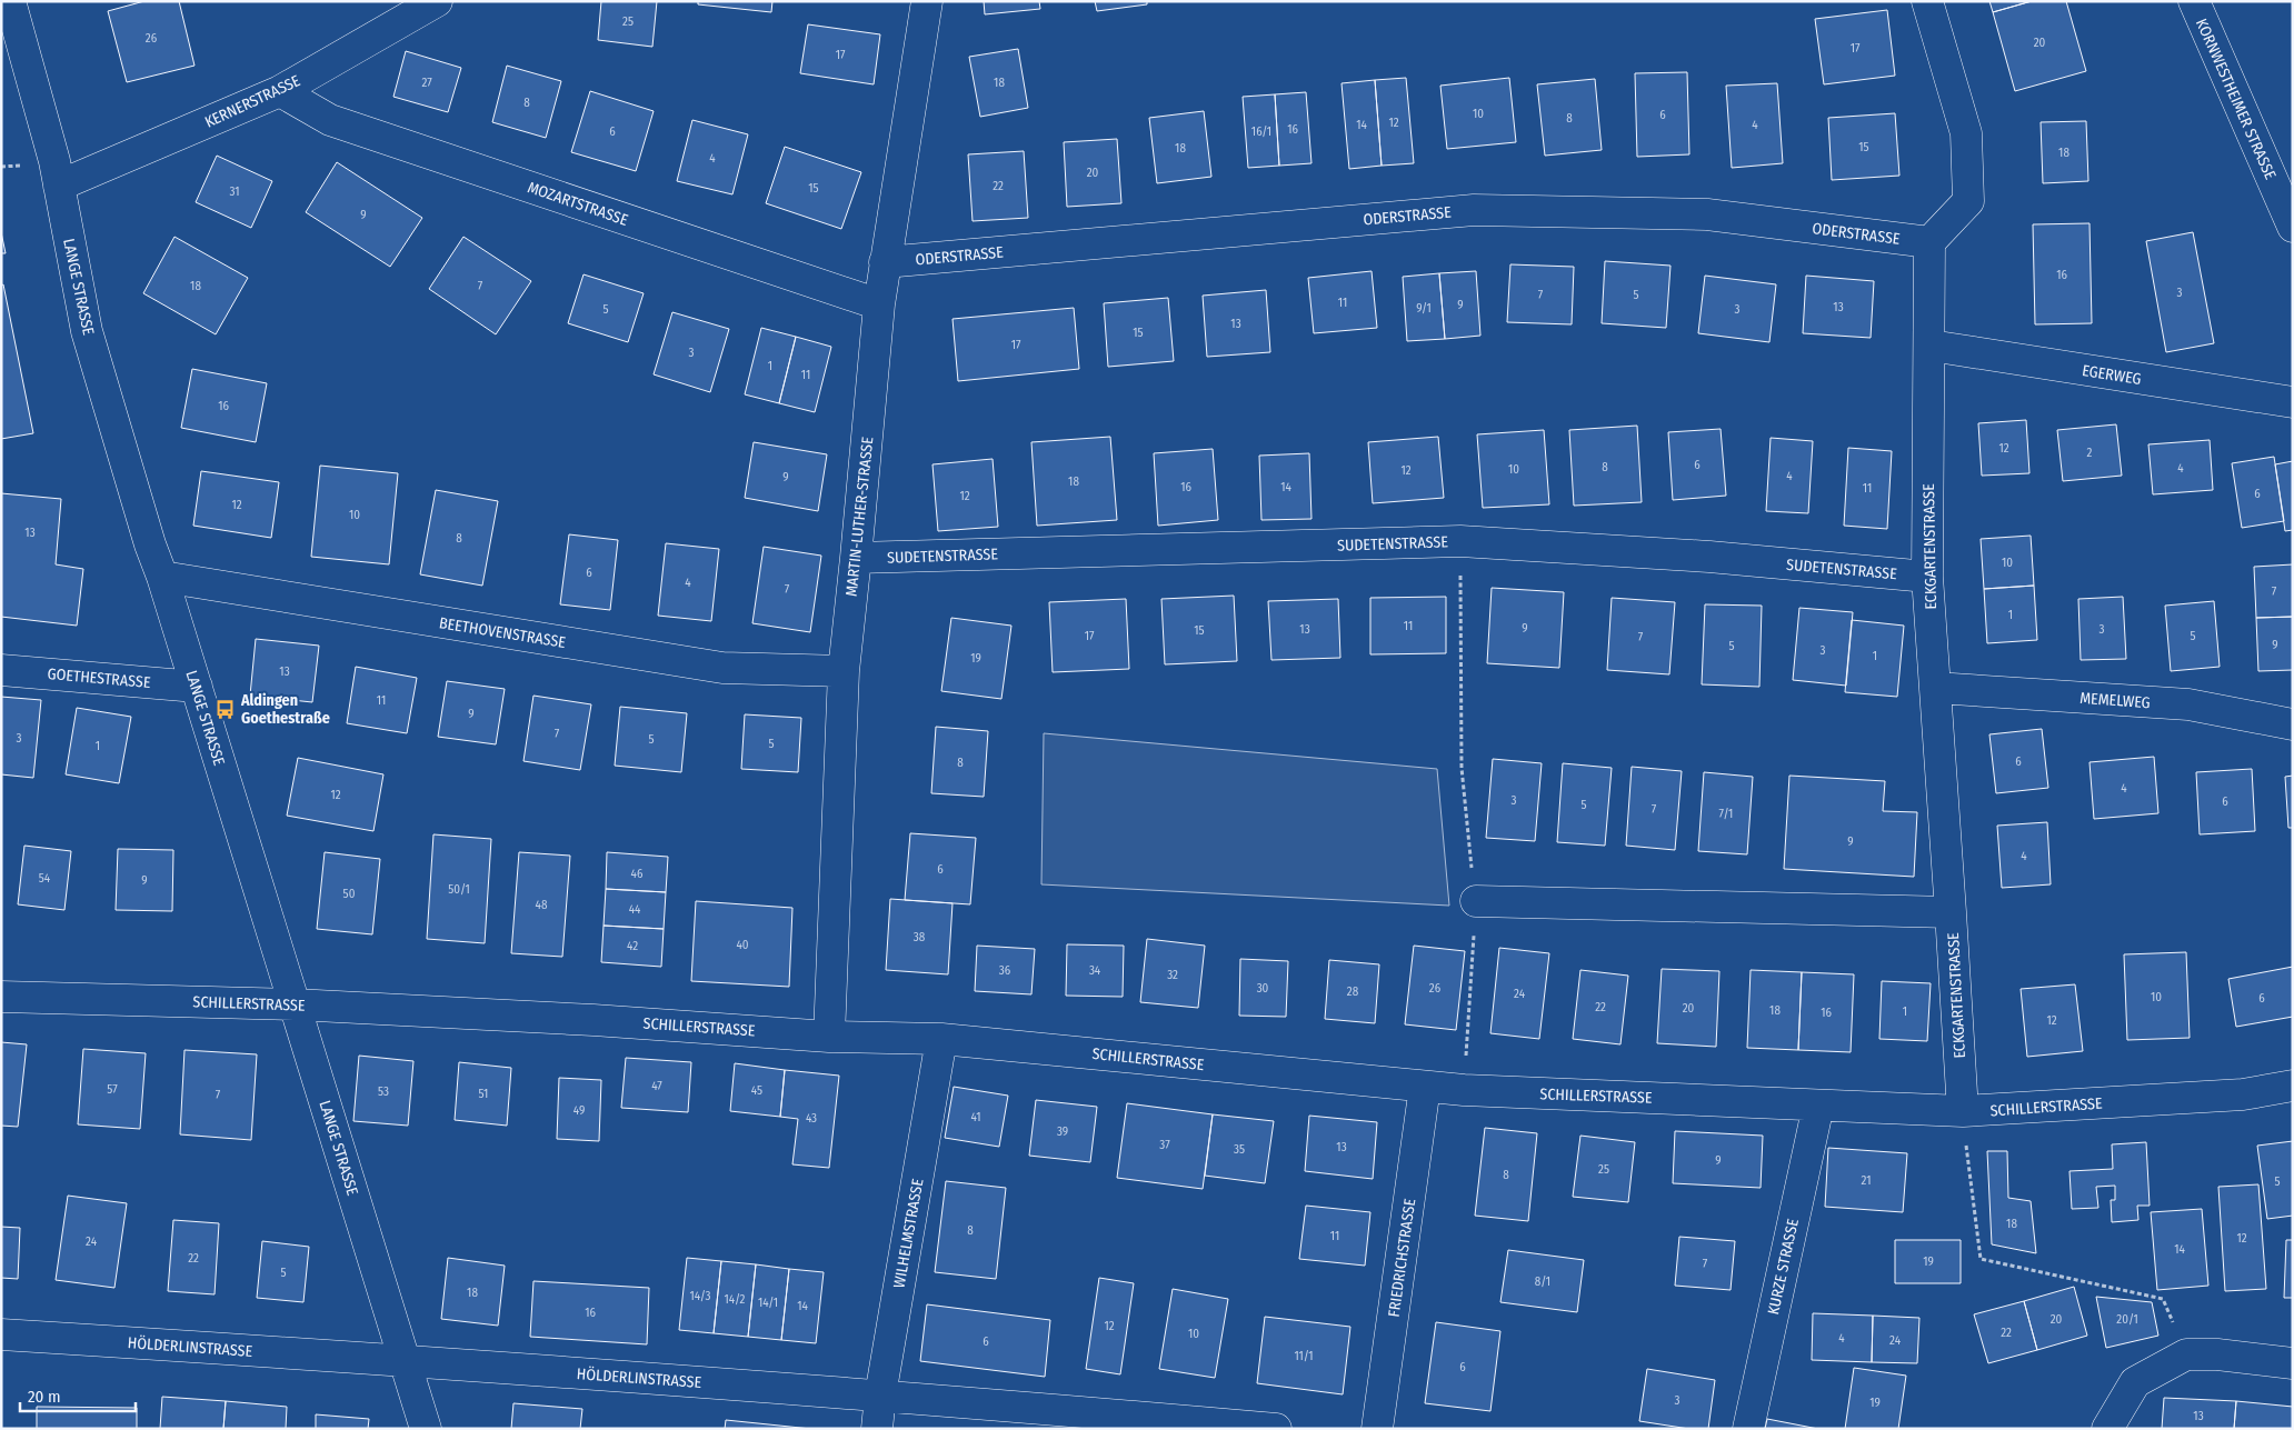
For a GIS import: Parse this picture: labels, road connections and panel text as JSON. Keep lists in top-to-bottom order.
{
  "streets": {
    "street": [
      "KORNWESTHEIMER STRASSE",
      "KERNERSTRASSE",
      "MOZARTSTRASSE",
      "ODERSTRASSE",
      "LANGE STRASSE",
      "EGERWEG",
      "MARTIN-LUTHER-STRASSE",
      "SUDETENSTRASSE",
      "ECKGARTENSTRASSE",
      "BEETHOVENSTRASSE",
      "GOETHESTRASSE",
      "MEMELWEG",
      "SCHILLERSTRASSE",
      "WILHELMSTRASSE",
      "FRIEDRICHSTRASSE",
      "KURZE STRASSE",
      "HÖLDERLINSTRASSE"
    ]
  },
  "crossings": [
    ["KERNERSTRASSE", "MOZARTSTRASSE"],
    ["KERNERSTRASSE", "LANGE STRASSE"],
    ["MOZARTSTRASSE", "MARTIN-LUTHER-STRASSE"],
    ["ODERSTRASSE", "MARTIN-LUTHER-STRASSE"],
    ["ODERSTRASSE", "ECKGARTENSTRASSE"],
    ["LANGE STRASSE", "BEETHOVENSTRASSE"],
    ["LANGE STRASSE", "GOETHESTRASSE"],
    ["LANGE STRASSE", "SCHILLERSTRASSE"],
    ["LANGE STRASSE", "HÖLDERLINSTRASSE"],
    ["EGERWEG", "ECKGARTENSTRASSE"],
    ["MARTIN-LUTHER-STRASSE", "SUDETENSTRASSE"],
    ["MARTIN-LUTHER-STRASSE", "BEETHOVENSTRASSE"],
    ["MARTIN-LUTHER-STRASSE", "SCHILLERSTRASSE"],
    ["SUDETENSTRASSE", "ECKGARTENSTRASSE"],
    ["ECKGARTENSTRASSE", "MEMELWEG"],
    ["ECKGARTENSTRASSE", "SCHILLERSTRASSE"],
    ["SCHILLERSTRASSE", "WILHELMSTRASSE"],
    ["SCHILLERSTRASSE", "FRIEDRICHSTRASSE"],
    ["SCHILLERSTRASSE", "KURZE STRASSE"],
    ["WILHELMSTRASSE", "HÖLDERLINSTRASSE"]
  ],
  "places": {
    "bus stop": ["Aldingen Goethestraße"]
  },
  "house_numbers": [
    "25",
    "26",
    "20",
    "17",
    "17",
    "27",
    "18",
    "8",
    "10",
    "6",
    "8",
    "12",
    "14",
    "4",
    "16",
    "6",
    "16/1",
    "15",
    "18",
    "18",
    "4",
    "20",
    "22",
    "15",
    "31",
    "9",
    "16",
    "18",
    "7",
    "3",
    "7",
    "5",
    "11",
    "9",
    "13",
    "9/1",
    "5",
    "3",
    "13",
    "15",
    "17",
    "3",
    "1",
    "11",
    "16",
    "12",
    "2",
    "6",
    "8",
    "4",
    "10",
    "12",
    "4",
    "9",
    "18",
    "16",
    "14",
    "11",
    "6",
    "12",
    "12",
    "10",
    "13",
    "8",
    "10",
    "6",
    "4",
    "7",
    "7",
    "1",
    "11",
    "9",
    "13",
    "3",
    "15",
    "17",
    "5",
    "7",
    "9",
    "5",
    "3",
    "1",
    "19",
    "13",
    "11",
    "9",
    "7",
    "3",
    "5",
    "5",
    "1",
    "6",
    "8",
    "4",
    "12",
    "3",
    "6",
    "5",
    "7",
    "7/1",
    "9",
    "4",
    "6",
    "46",
    "54",
    "9",
    "50/1",
    "50",
    "48",
    "44",
    "38",
    "40",
    "42",
    "36",
    "34",
    "32",
    "30",
    "26",
    "28",
    "24",
    "10",
    "6",
    "22",
    "20",
    "18",
    "1",
    "16",
    "12",
    "47",
    "57",
    "45",
    "53",
    "51",
    "7",
    "49",
    "41",
    "43",
    "39",
    "37",
    "13",
    "35",
    "9",
    "25",
    "8",
    "21",
    "5",
    "18",
    "8",
    "11",
    "12",
    "24",
    "14",
    "22",
    "19",
    "7",
    "5",
    "8/1",
    "18",
    "14/3",
    "14/2",
    "14/1",
    "14",
    "16",
    "20",
    "20/1",
    "12",
    "22",
    "10",
    "4",
    "24",
    "6",
    "11/1",
    "6",
    "3",
    "19",
    "13"
  ],
  "scale_bar": "20 m"
}
